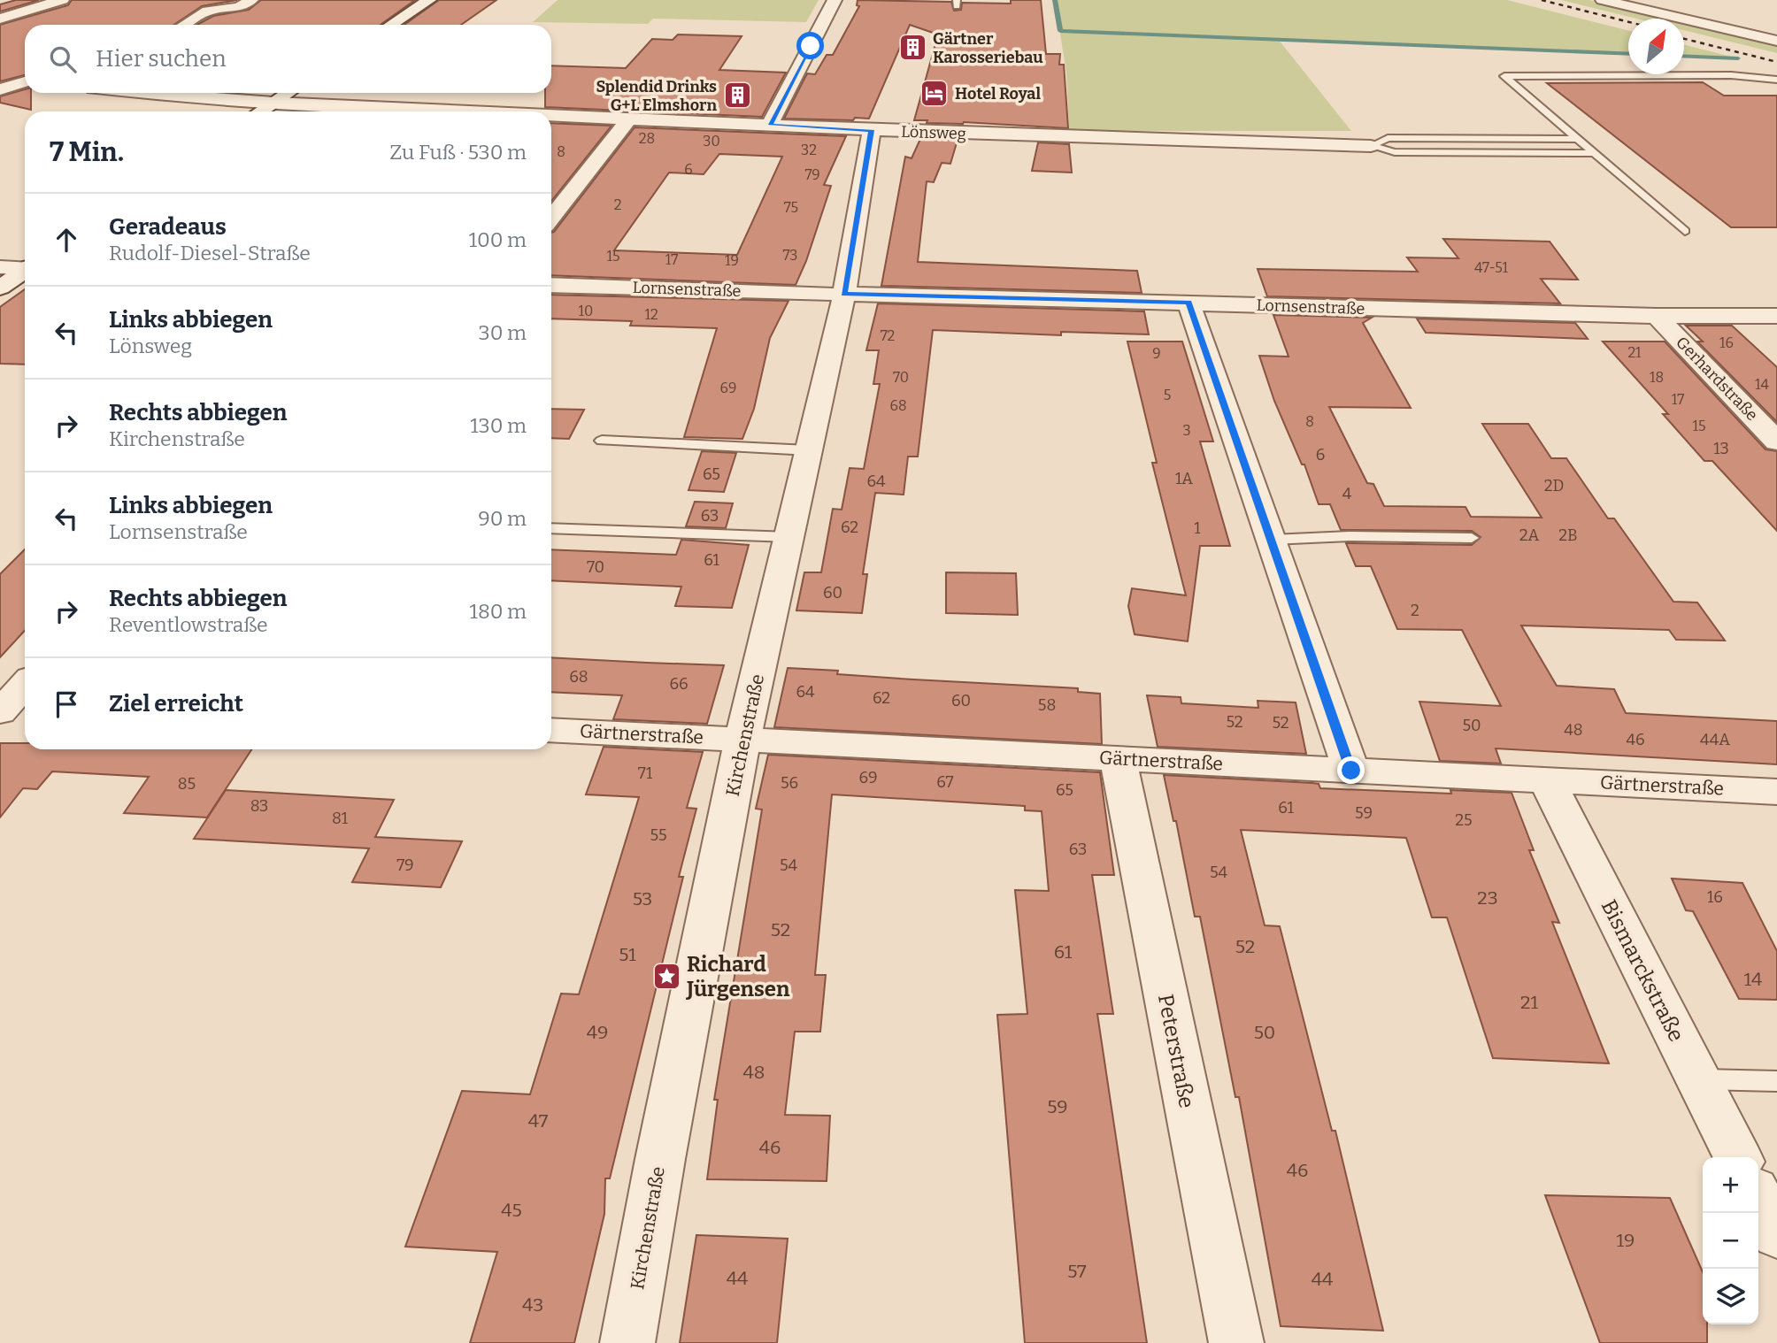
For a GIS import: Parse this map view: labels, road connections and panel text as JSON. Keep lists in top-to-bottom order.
{
  "streets": {
    "street": [
      "Lönsweg",
      "Lornsenstraße",
      "Gerhardstraße",
      "Gärtnerstraße",
      "Kirchenstraße",
      "Bismarckstraße",
      "Peterstraße"
    ]
  },
  "crossings": [
    ["Lönsweg", "Kirchenstraße"],
    ["Lornsenstraße", "Gerhardstraße"],
    ["Lornsenstraße", "Kirchenstraße"],
    ["Gärtnerstraße", "Kirchenstraße"],
    ["Gärtnerstraße", "Bismarckstraße"],
    ["Gärtnerstraße", "Peterstraße"]
  ],
  "places": {
    "building": ["Gärtner Karosseriebau", "Splendid Drinks G+L Elmshorn"],
    "hotel": ["Hotel Royal"],
    "place": ["Richard Jürgensen"]
  },
  "house_numbers": [
    "28",
    "30",
    "32",
    "8",
    "6",
    "79",
    "2",
    "75",
    "73",
    "15",
    "17",
    "19",
    "47-51",
    "10",
    "12",
    "72",
    "16",
    "21",
    "9",
    "70",
    "18",
    "14",
    "69",
    "5",
    "17",
    "68",
    "8",
    "15",
    "3",
    "13",
    "6",
    "65",
    "1A",
    "64",
    "2D",
    "4",
    "63",
    "62",
    "1",
    "2A",
    "2B",
    "61",
    "70",
    "60",
    "2",
    "68",
    "66",
    "64",
    "62",
    "60",
    "58",
    "52",
    "52",
    "50",
    "48",
    "46",
    "44A",
    "71",
    "69",
    "67",
    "56",
    "85",
    "65",
    "83",
    "61",
    "59",
    "81",
    "25",
    "55",
    "63",
    "79",
    "54",
    "54",
    "16",
    "23",
    "53",
    "52",
    "52",
    "61",
    "51",
    "14",
    "21",
    "49",
    "50",
    "48",
    "59",
    "47",
    "46",
    "46",
    "45",
    "19",
    "57",
    "44",
    "44",
    "43"
  ],
  "north": "top right",
  "page": {
    "search": "Hier suchen",
    "heading": ["7 Min.", "Zu Fuß · 530 m"],
    "list": [
      ["Geradeaus", "Rudolf-Diesel-Straße", "100 m"],
      ["Links abbiegen", "Lönsweg", "30 m"],
      ["Rechts abbiegen", "Kirchenstraße", "130 m"],
      ["Links abbiegen", "Lornsenstraße", "90 m"],
      ["Rechts abbiegen", "Reventlowstraße", "180 m"],
      "Ziel erreicht"
    ],
    "map_buttons": ["+", "−"]
  }
}
